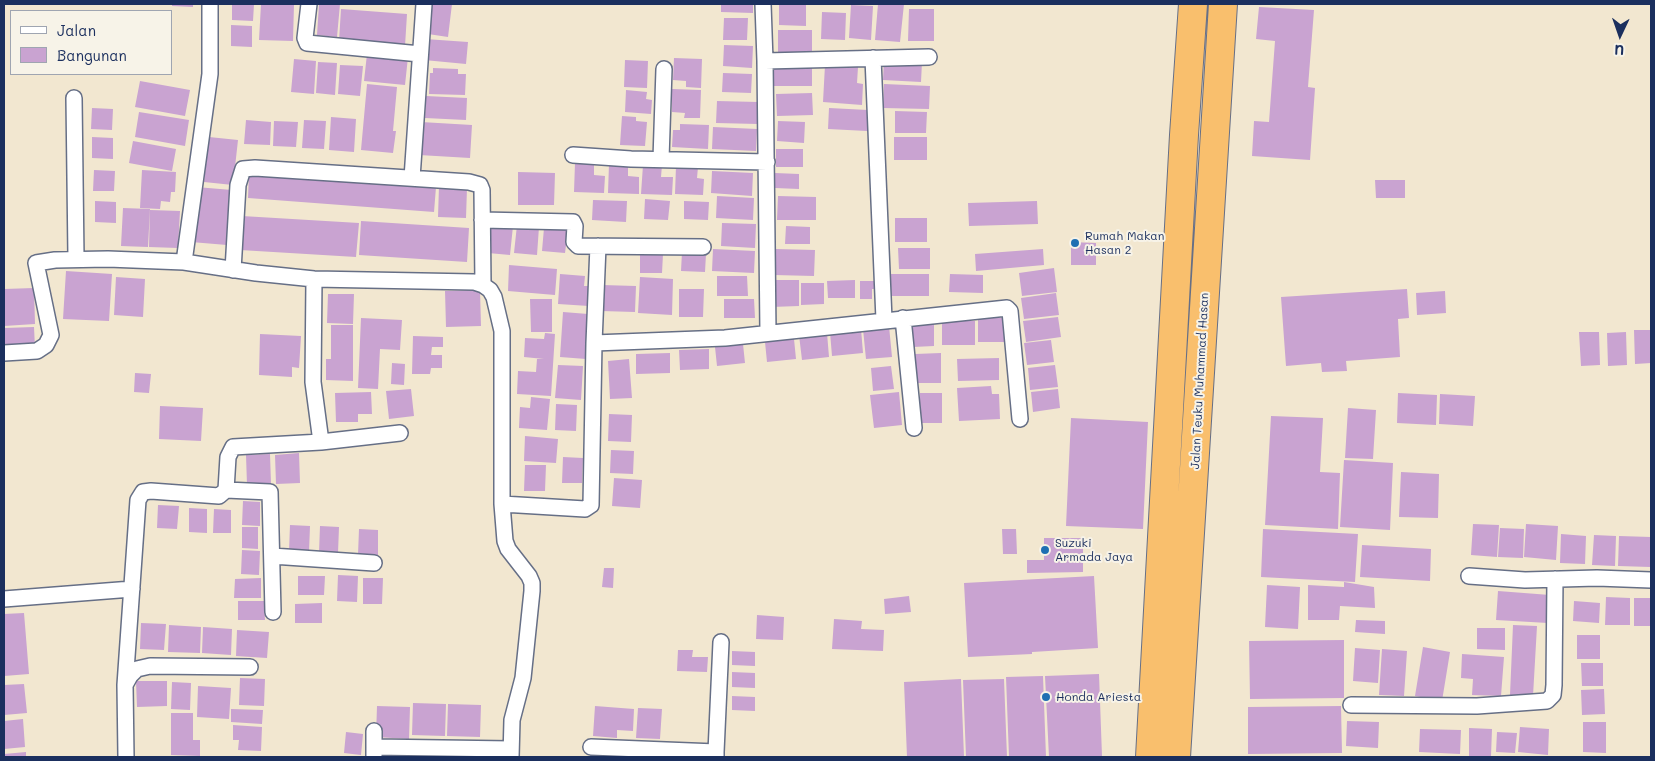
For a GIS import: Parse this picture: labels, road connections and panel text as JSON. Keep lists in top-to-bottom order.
{
  "streets": {
    "highway": ["Jalan Teuku Muhammad Hasan"]
  },
  "places": ["Rumah Makan Hasan 2", "Suzuki Armada Jaya", "Honda Ariesta"],
  "legend": ["Jalan", "Bangunan"],
  "north": "bottom"
}
